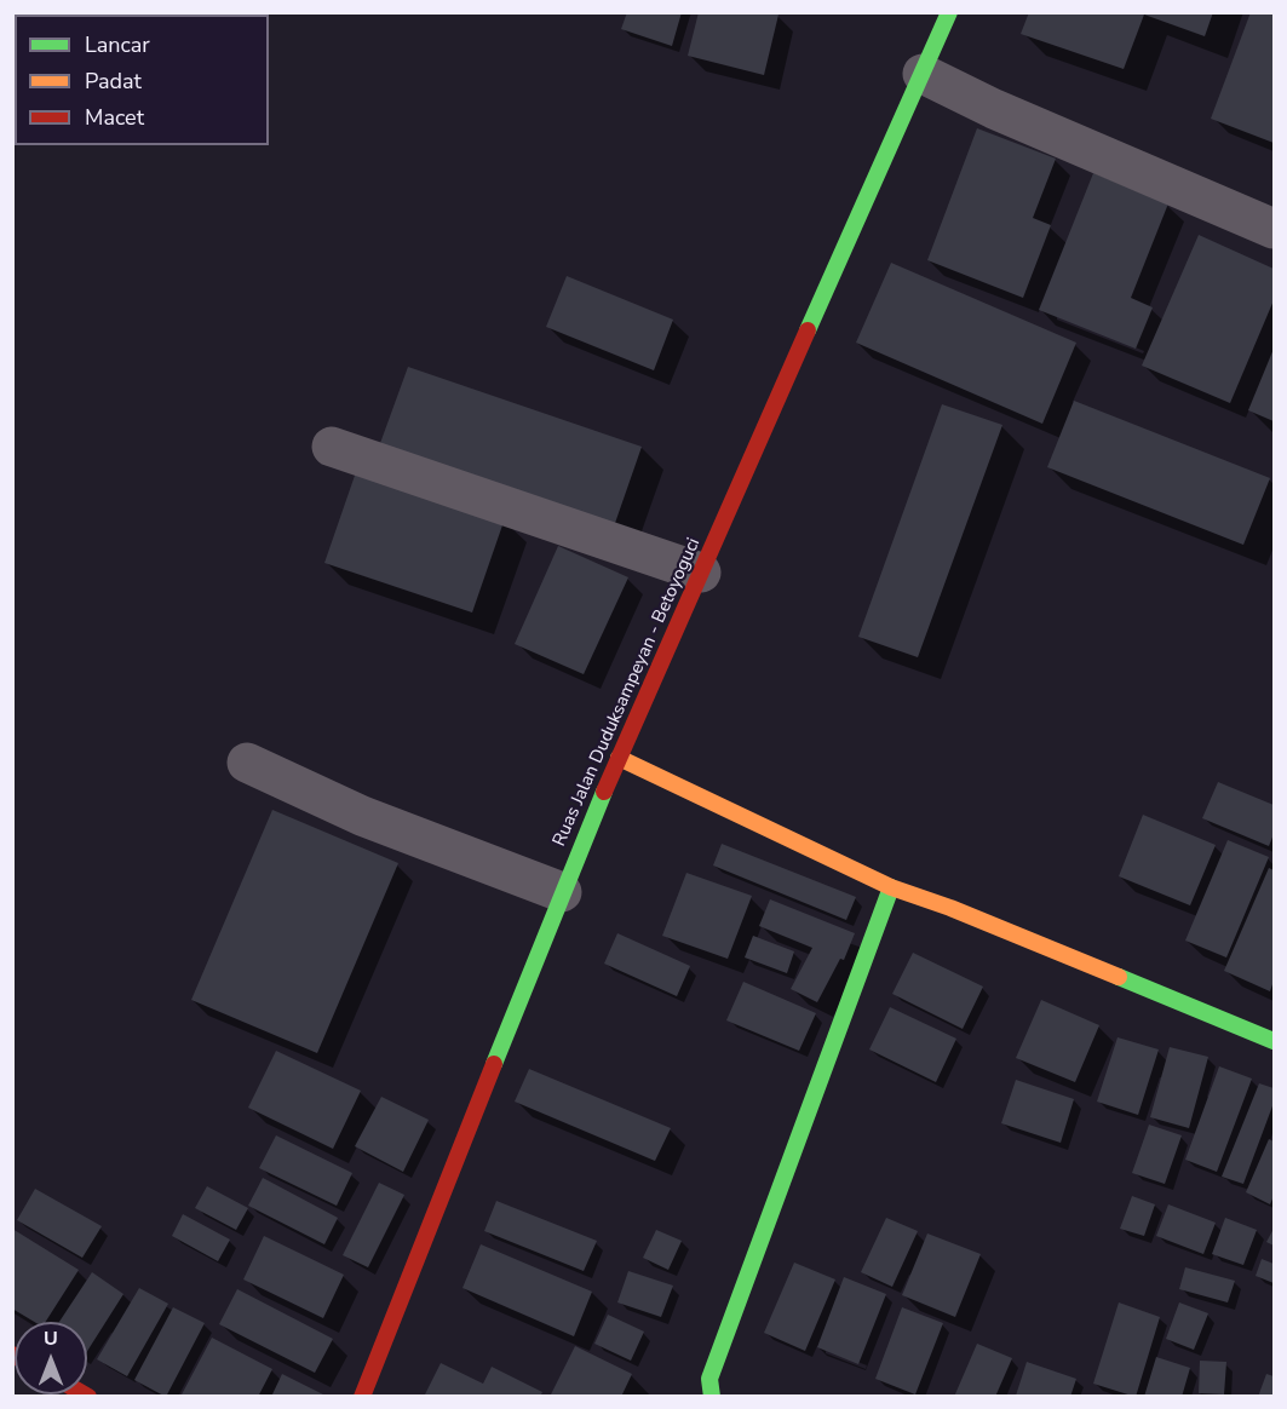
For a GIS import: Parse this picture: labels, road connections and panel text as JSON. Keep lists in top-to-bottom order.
{
  "streets": {
    "main road": ["Ruas Jalan Duduksampeyan - Betoyoguci"]
  },
  "legend": ["Lancar", "Padat", "Macet"],
  "north": "top"
}
